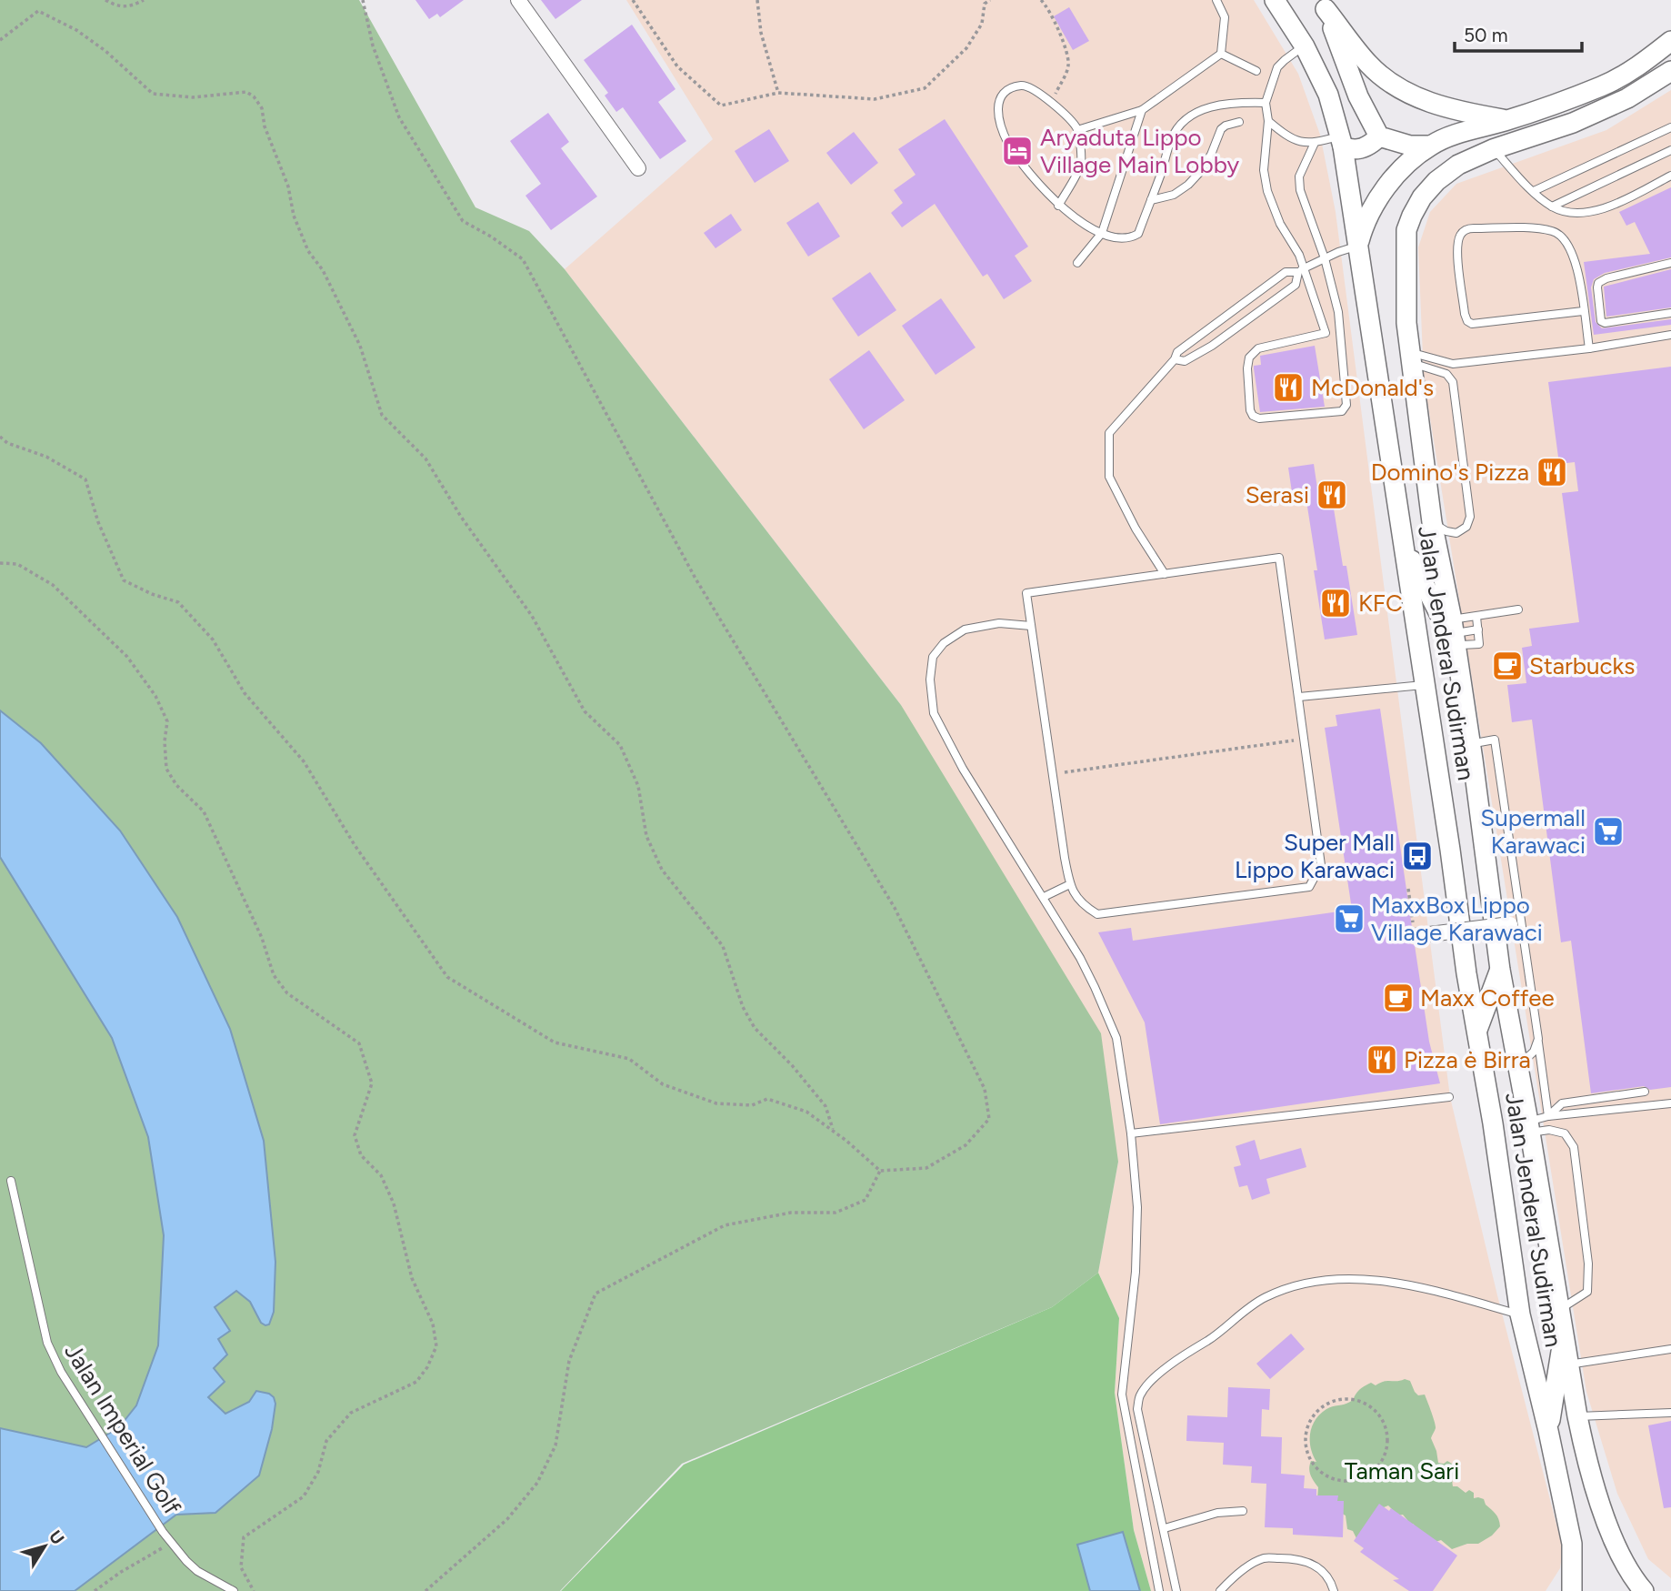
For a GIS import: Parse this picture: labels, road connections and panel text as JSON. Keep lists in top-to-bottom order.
{
  "streets": {
    "street": ["Jalan Jenderal Sudirman"],
    "lane": ["Jalan Imperial Golf"]
  },
  "parks": ["Taman Sari"],
  "places": {
    "hotel": ["Aryaduta Lippo Village Main Lobby"],
    "restaurant": [
      "McDonald's",
      "Domino's Pizza",
      "Serasi",
      "KFC",
      "Pizza ė Birra"
    ],
    "cafe": ["Starbucks", "Maxx Coffee"],
    "supermarket": ["Supermall Karawaci", "MaxxBox Lippo Village Karawaci"],
    "bus stop": ["Super Mall Lippo Karawaci"]
  },
  "scale_bar": "50 m",
  "north": "top right"
}
